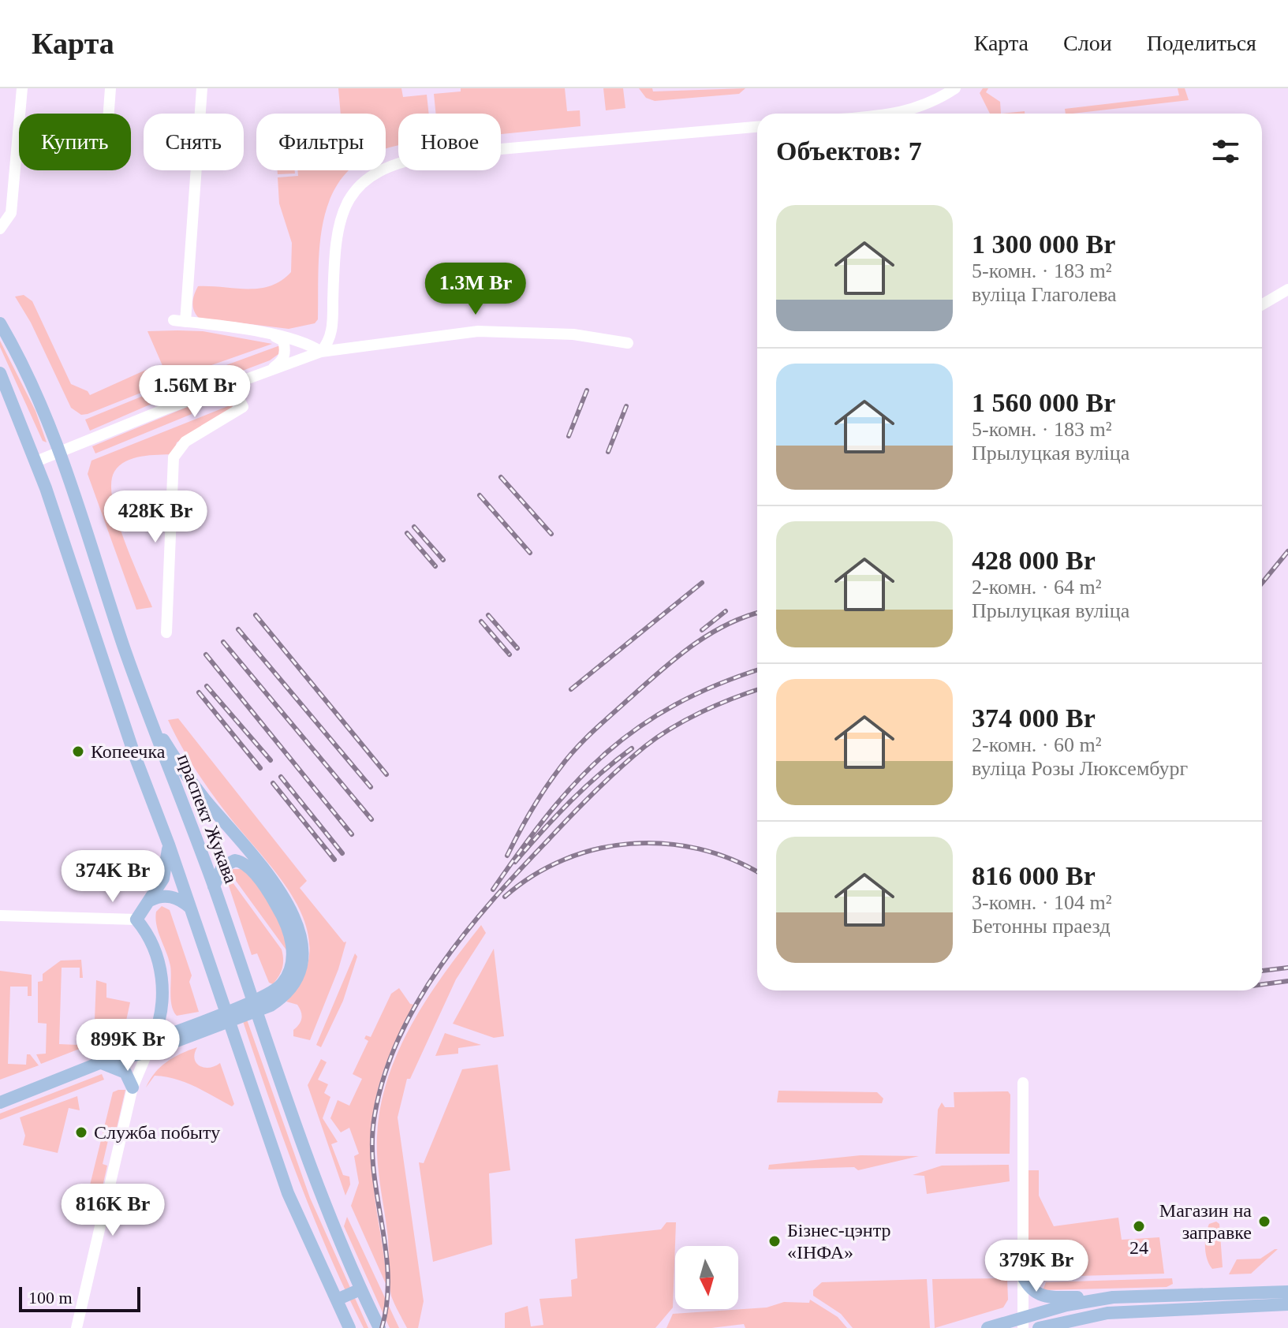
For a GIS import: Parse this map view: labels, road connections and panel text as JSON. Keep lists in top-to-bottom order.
{
  "streets": {
    "main road": ["праспект Жукава"]
  },
  "places": [
    "Копеечка",
    "Служба побыту",
    "Магазин на заправке",
    "24",
    "Бізнес-цэнтр «ІНФА»"
  ],
  "scale_bar": "100 m",
  "north": "bottom",
  "page": {
    "header": "Карта",
    "nav": ["Карта", "Слои", "Поделиться"],
    "chip": [
      "Купить",
      "Снять",
      "Фильтры",
      "Новое"
    ],
    "heading": "Объектов: 7",
    "list": [
      {
        "name": "1 300 000 Br",
        "note": "5-комн. · 183 m² · вуліца Глаголева"
      },
      {
        "name": "1 560 000 Br",
        "note": "5-комн. · 183 m² · Прылуцкая вуліца"
      },
      {
        "name": "428 000 Br",
        "note": "2-комн. · 64 m² · Прылуцкая вуліца"
      },
      {
        "name": "374 000 Br",
        "note": "2-комн. · 60 m² · вуліца Розы Люксембург"
      },
      {
        "name": "816 000 Br",
        "note": "3-комн. · 104 m² · Бетонны праезд"
      }
    ],
    "price": [
      "1.3M Br",
      "1.56M Br",
      "428K Br",
      "374K Br",
      "899K Br",
      "816K Br",
      "379K Br"
    ],
    "scale": "100 m"
  }
}
